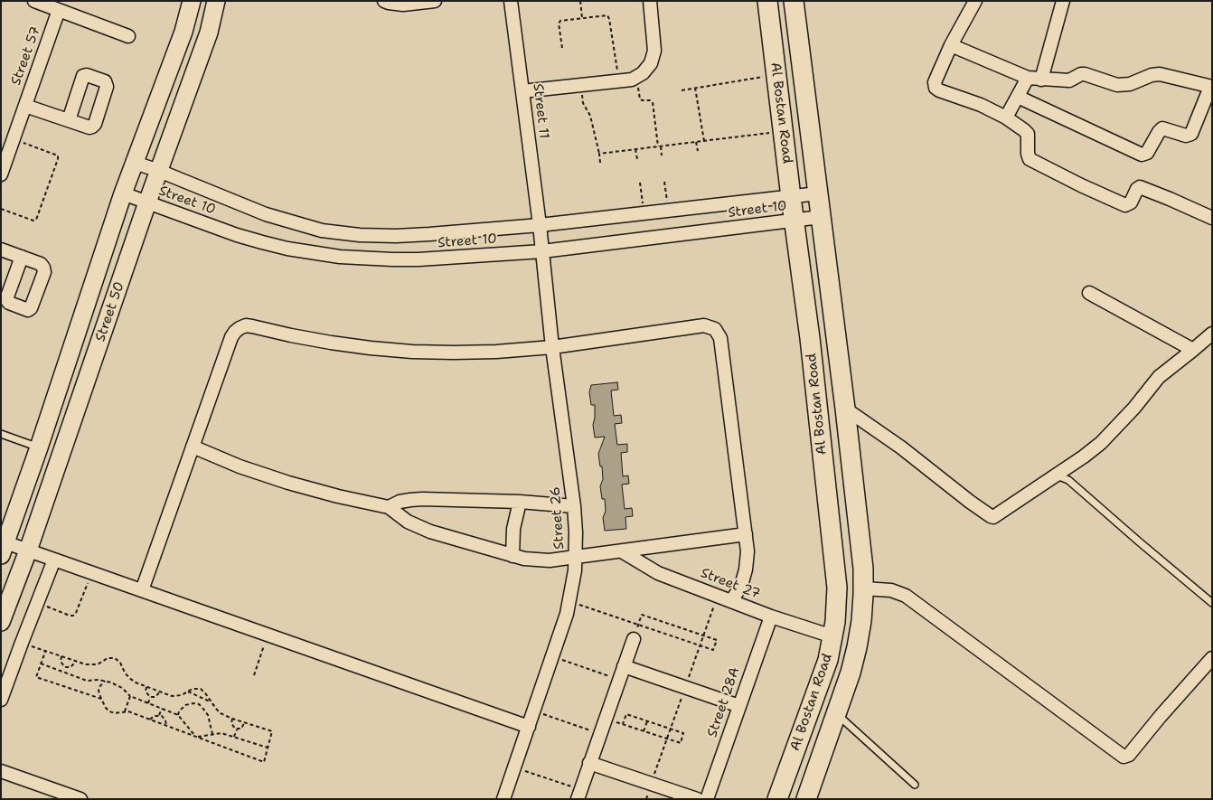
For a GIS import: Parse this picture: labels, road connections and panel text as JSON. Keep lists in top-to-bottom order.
{
  "streets": {
    "main road": ["Al Bostan Road"],
    "street": [
      "Street 57",
      "Street 11",
      "Street 10",
      "Street 50",
      "Street 26",
      "Street 27",
      "Street 28A"
    ]
  },
  "crossings": [
    ["Street 11", "Street 10"],
    ["Street 11", "Street 26"],
    ["Al Bostan Road", "Street 10"],
    ["Al Bostan Road", "Street 27"],
    ["Street 10", "Street 50"],
    ["Street 10", "Street 26"],
    ["Street 27", "Street 28A"]
  ]
}
